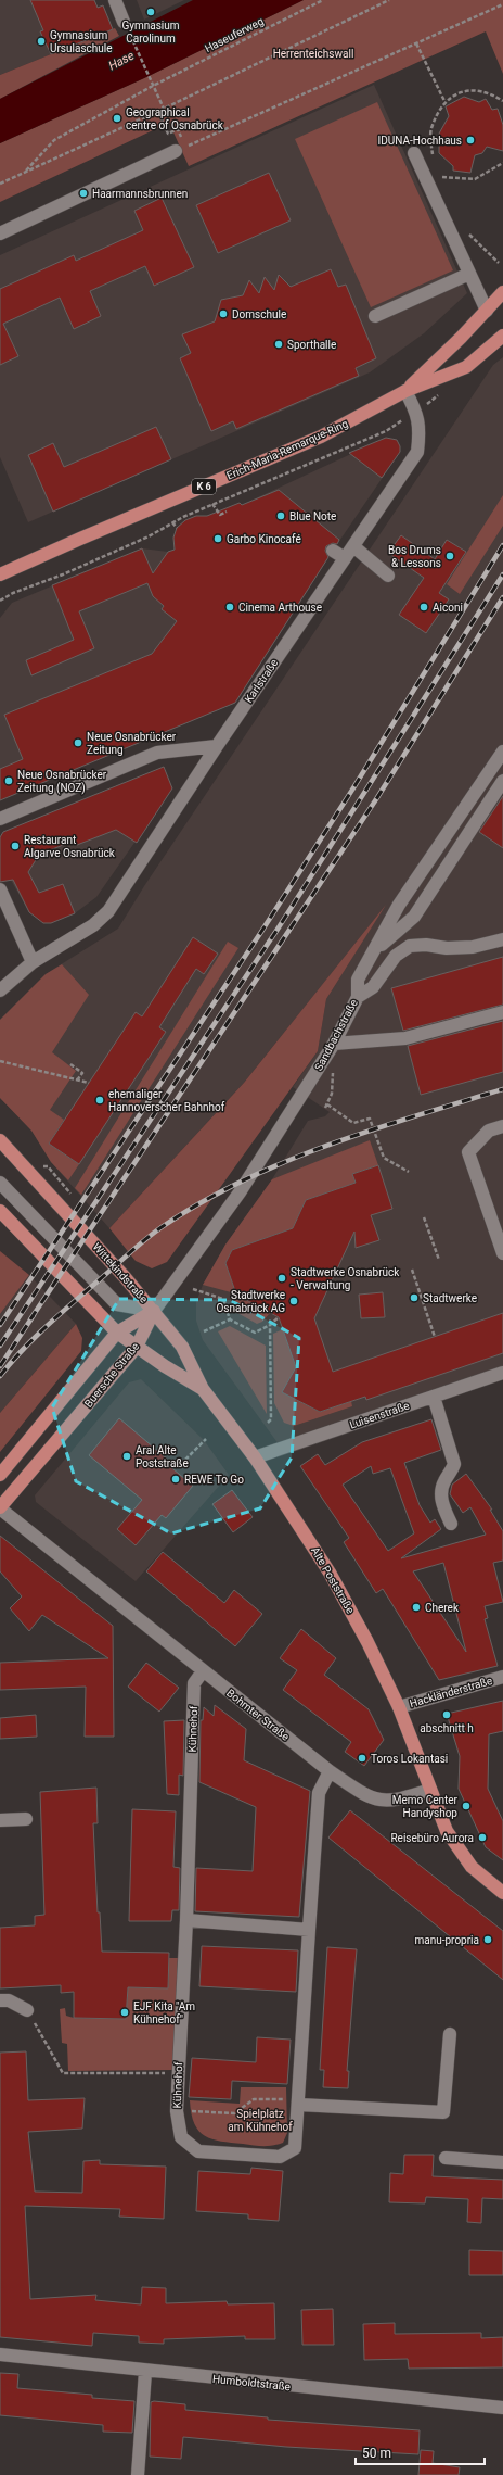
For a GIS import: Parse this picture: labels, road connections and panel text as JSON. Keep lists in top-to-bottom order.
{
  "streets": {
    "main road": [
      "Erich-Maria-Remarque-Ring",
      "K 6",
      "Wittekindstraße",
      "Buersche Straße",
      "Alte Poststraße"
    ],
    "street": [
      "Karlstraße",
      "Sandbachstraße",
      "Luisenstraße",
      "Hackländerstraße",
      "Bohmter Straße",
      "Kühnehof",
      "Humboldtstraße"
    ],
    "path": ["Haseuferweg"]
  },
  "crossings": [
    ["Erich-Maria-Remarque-Ring", "Karlstraße"],
    ["Sandbachstraße", "Wittekindstraße"],
    ["Sandbachstraße", "Buersche Straße"],
    ["Sandbachstraße", "Alte Poststraße"],
    ["Wittekindstraße", "Buersche Straße"],
    ["Wittekindstraße", "Alte Poststraße"],
    ["Buersche Straße", "Alte Poststraße"],
    ["Buersche Straße", "Bohmter Straße"],
    ["Luisenstraße", "Alte Poststraße"],
    ["Alte Poststraße", "Hackländerstraße"],
    ["Alte Poststraße", "Bohmter Straße"],
    ["Bohmter Straße", "Kühnehof"]
  ],
  "water": ["Hase"],
  "parks": ["Herrenteichswall", "Spielplatz am Kühnehof"],
  "places": [
    "Gymnasium Carolinum",
    "Gymnasium Ursulaschule",
    "Geographical centre of Osnabrück",
    "IDUNA-Hochhaus",
    "Haarmannsbrunnen",
    "Domschule",
    "Sporthalle",
    "Blue Note",
    "Garbo Kinocafé",
    "Bos Drums & Lessons",
    "Cinema Arthouse",
    "Aiconi",
    "Neue Osnabrücker Zeitung",
    "Neue Osnabrücker Zeitung (NOZ)",
    "Restaurant Algarve Osnabrück",
    "ehemaliger Hannoverscher Bahnhof",
    "Stadtwerke Osnabrück - Verwaltung",
    "Stadtwerke",
    "Stadtwerke Osnabrück AG",
    "Aral Alte Poststraße",
    "REWE To Go",
    "Cherek",
    "abschnitt h",
    "Toros Lokantasi",
    "Memo Center Handyshop",
    "Reisebüro Aurora",
    "manu-propria",
    "EJF Kita \"Am Kühnehof\""
  ],
  "scale_bar": "50 m"
}
